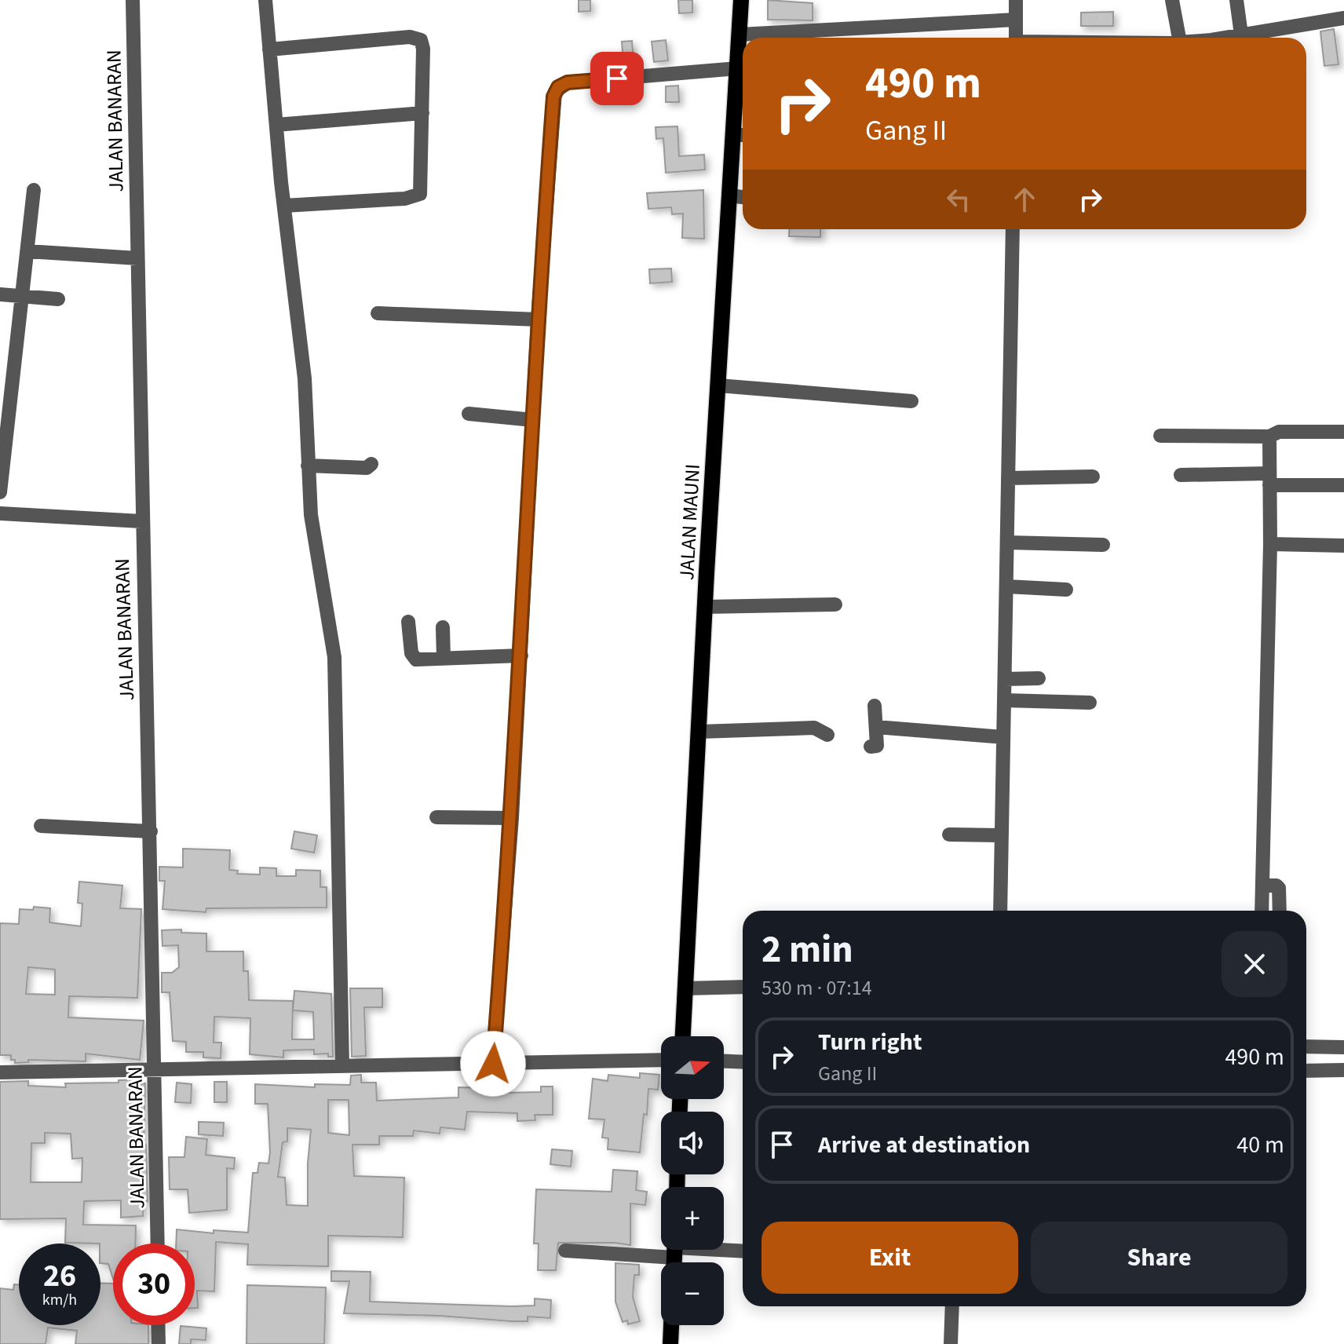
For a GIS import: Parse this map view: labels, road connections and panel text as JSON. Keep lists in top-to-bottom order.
{
  "streets": {
    "main road": ["JALAN MAUNI"],
    "street": ["JALAN BANARAN"]
  },
  "north": "right",
  "page": {
    "turn": ["490 m", "Gang II"],
    "heading": ["2 min", "530 m · 07:14"],
    "list": [
      {
        "name": "Turn right",
        "note": "Gang II",
        "value": "490 m"
      },
      {
        "name": "Arrive at destination",
        "value": "40 m"
      }
    ],
    "map_buttons": ["+", "−"],
    "buttons": ["Exit", "Share"],
    "speed": "26 km/h",
    "limit": "30"
  }
}
